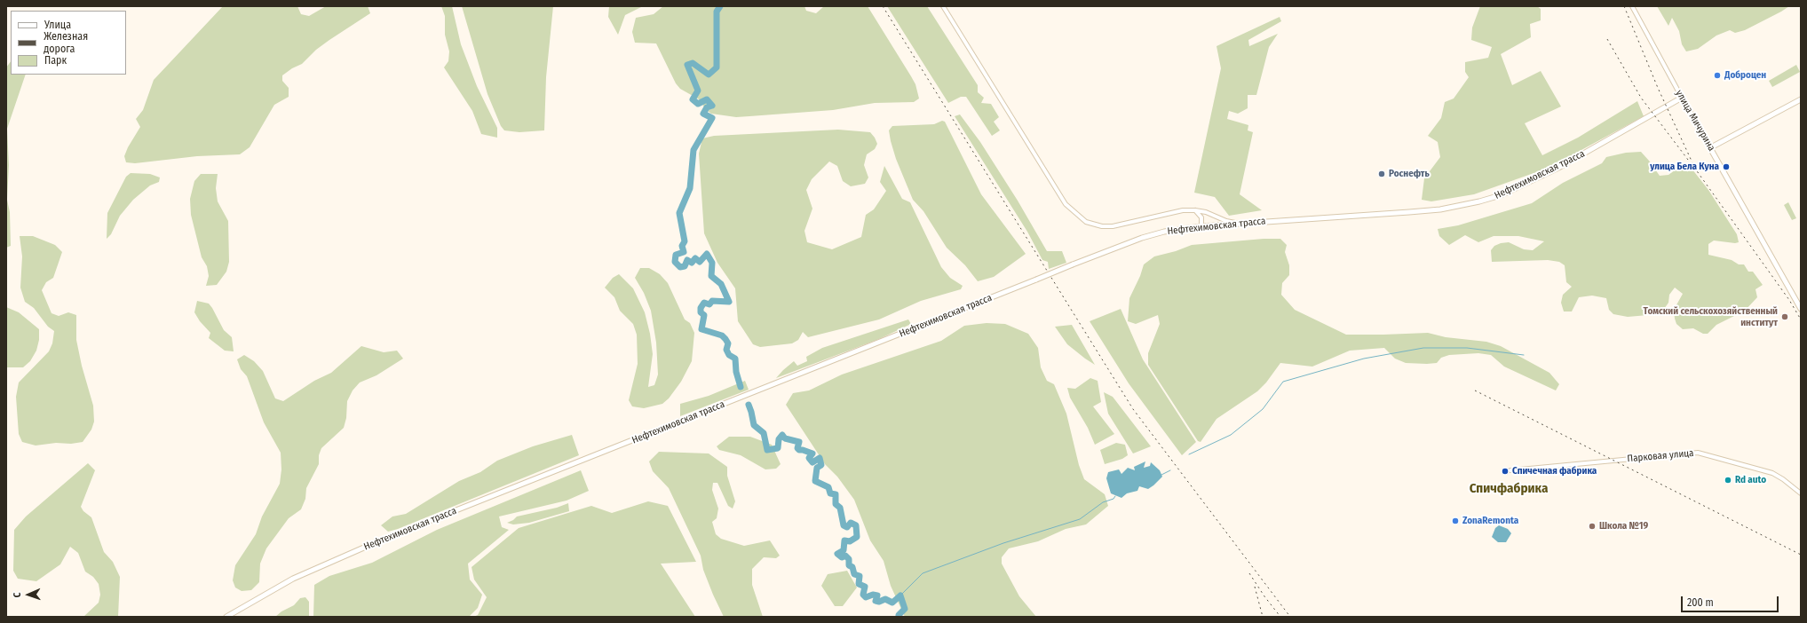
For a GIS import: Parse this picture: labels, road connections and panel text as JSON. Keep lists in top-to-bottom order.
{
  "streets": {
    "main road": ["улица Мичурина", "Нефтехимовская трасса"],
    "street": ["Парковая улица"]
  },
  "crossings": [
    ["улица Мичурина", "Нефтехимовская трасса"]
  ],
  "districts": ["Спичфабрика"],
  "places": [
    "Доброцен",
    "улица Бела Куна",
    "Роснефть",
    "Томский сельскохозяйственный институт",
    "Спичечная фабрика",
    "Rd auto",
    "ZonaRemonta",
    "Школа №19"
  ],
  "legend": ["Улица", "Железная дорога", "Парк"],
  "scale_bar": "200 m",
  "north": "left"
}
